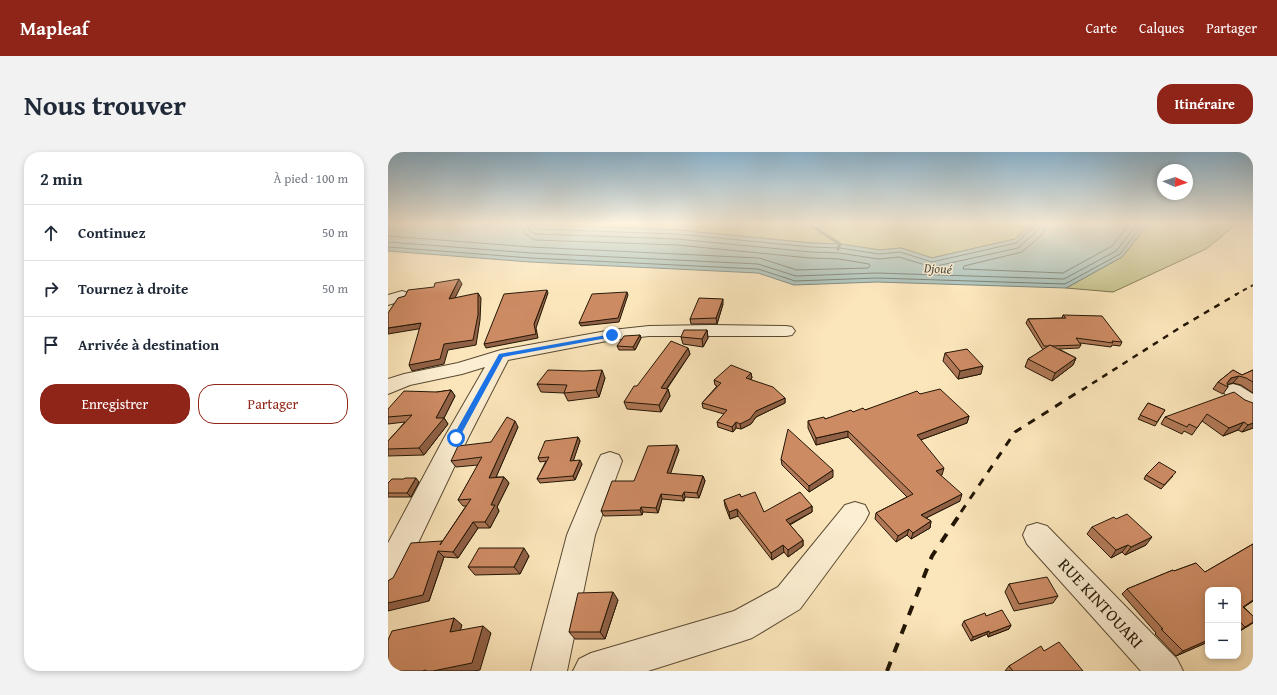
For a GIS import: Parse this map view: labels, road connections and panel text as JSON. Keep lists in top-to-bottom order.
{
  "streets": {
    "street": ["RUE KINTOUARI"]
  },
  "water": ["Djoué"],
  "north": "right",
  "page": {
    "header": "Mapleaf",
    "nav": ["Carte", "Calques", "Partager"],
    "title": "Nous trouver",
    "buttons": [
      "Itinéraire",
      ["Enregistrer", "Partager"]
    ],
    "heading": ["2 min", "À pied · 100 m"],
    "list": [
      ["Continuez", "50 m"],
      ["Tournez à droite", "50 m"],
      "Arrivée à destination"
    ],
    "map_buttons": ["+", "−"]
  }
}
